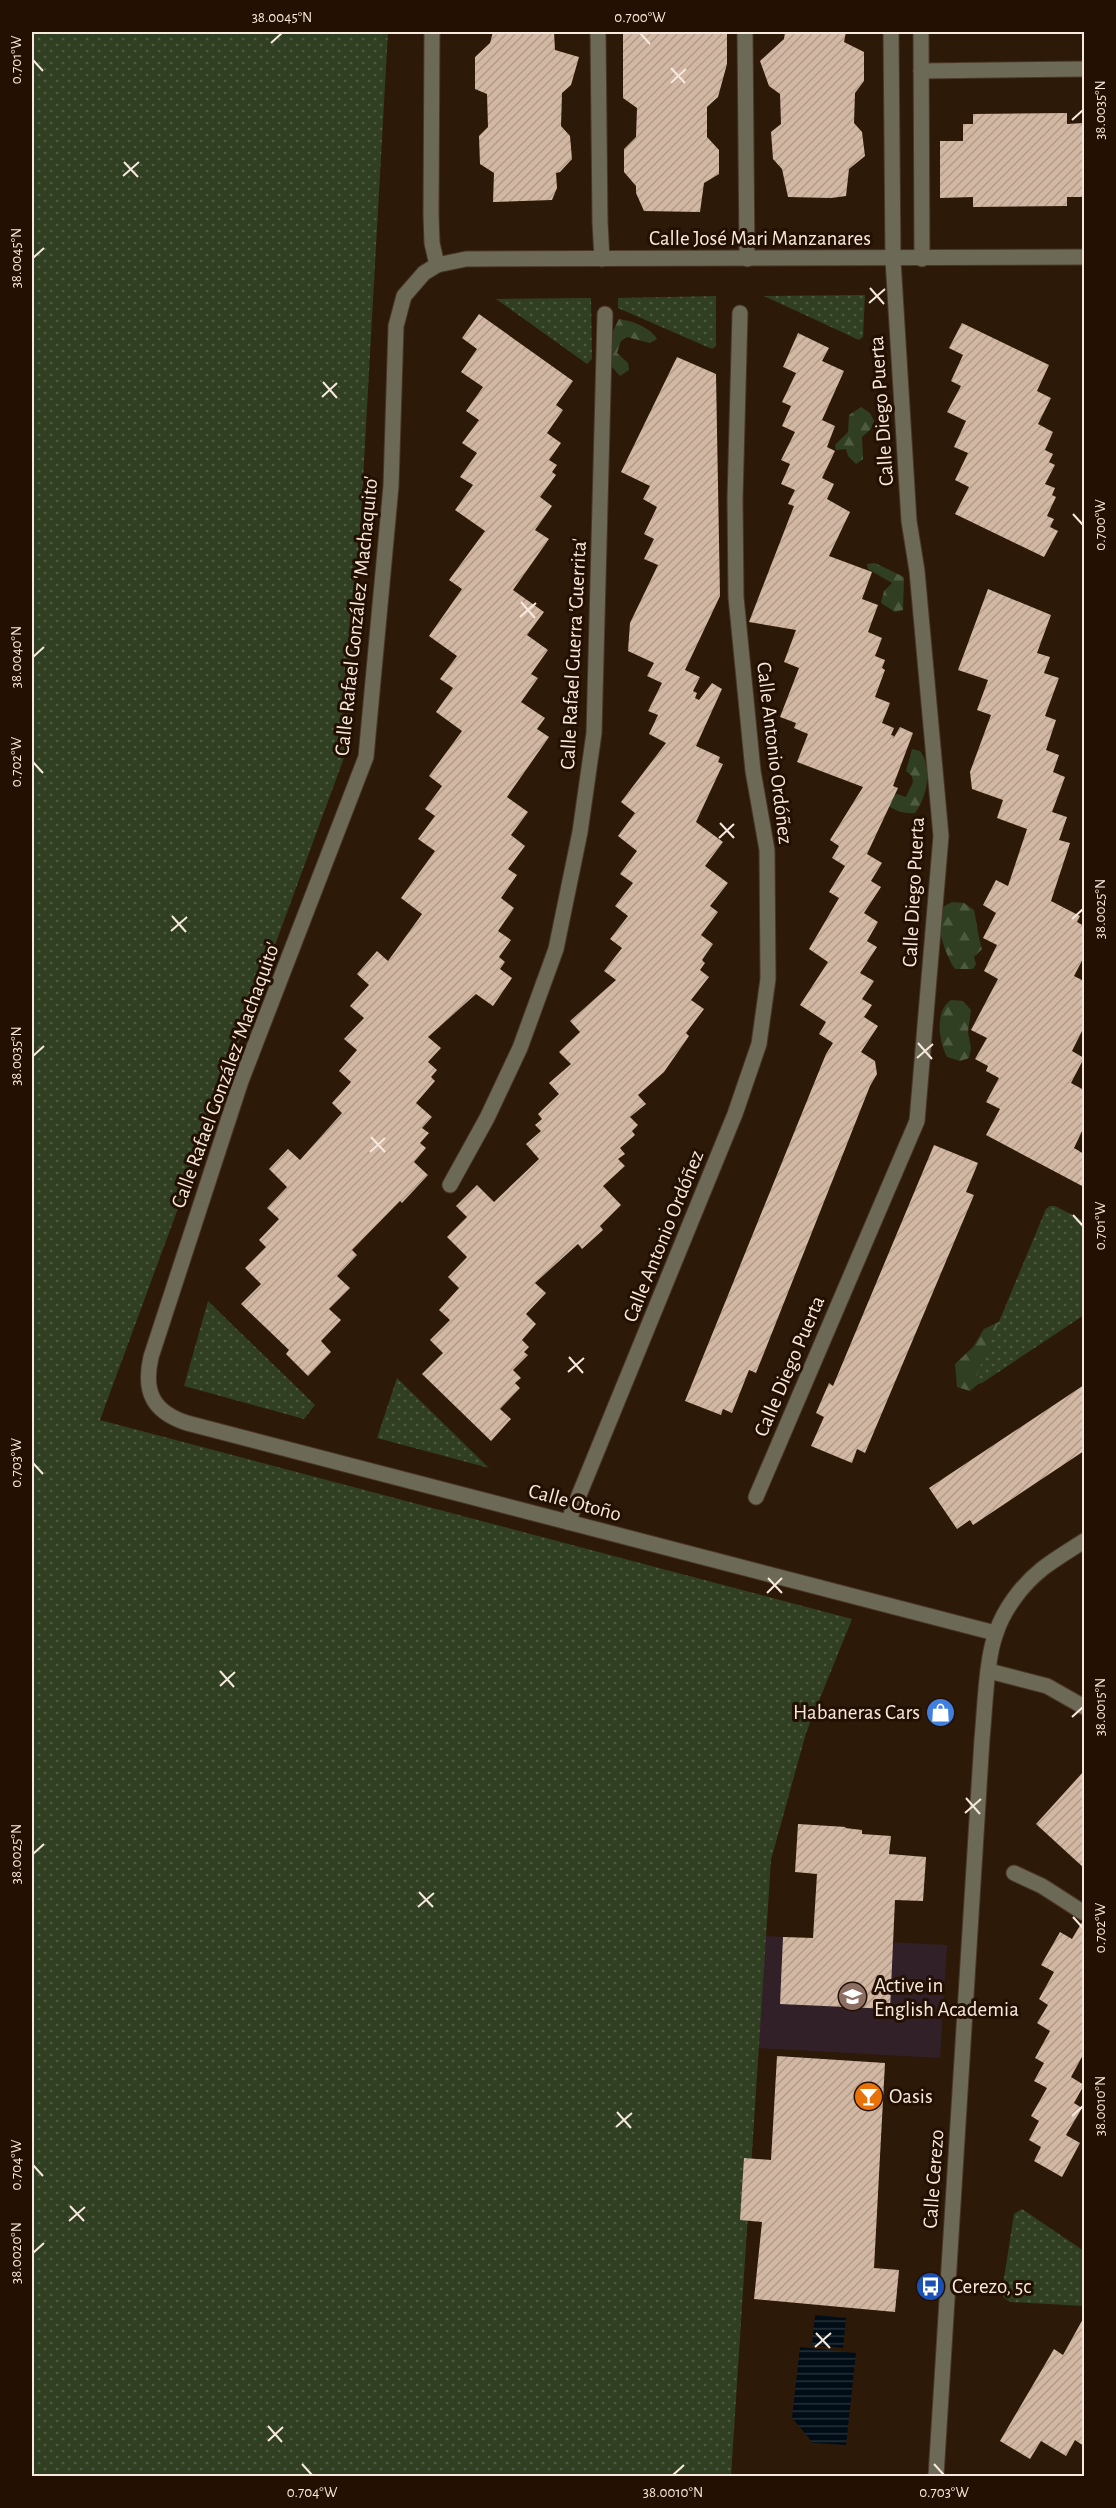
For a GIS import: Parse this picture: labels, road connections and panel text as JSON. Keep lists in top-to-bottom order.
{
  "streets": {
    "street": [
      "Calle José Mari Manzanares",
      "Calle Diego Puerta",
      "Calle Rafael González 'Machaquito'",
      "Calle Rafael Guerra 'Guerrita'",
      "Calle Antonio Ordóñez",
      "Calle Otoño",
      "Calle Cerezo"
    ]
  },
  "crossings": [
    ["Calle José Mari Manzanares", "Calle Diego Puerta"],
    ["Calle José Mari Manzanares", "Calle Rafael González 'Machaquito'"],
    ["Calle Rafael González 'Machaquito'", "Calle Otoño"],
    ["Calle Antonio Ordóñez", "Calle Otoño"],
    ["Calle Otoño", "Calle Cerezo"]
  ],
  "places": {
    "shop": ["Habaneras Cars"],
    "school or university": ["Active in English Academia"],
    "bar": ["Oasis"],
    "bus stop": ["Cerezo, 5c"]
  },
  "coordinates": [
    "38.0045°N",
    "0.700°W",
    "0.701°W",
    "38.0035°N",
    "38.0040°N",
    "0.702°W",
    "38.0025°N",
    "0.703°W",
    "38.0015°N",
    "38.0010°N",
    "0.704°W",
    "38.0020°N"
  ]
}
